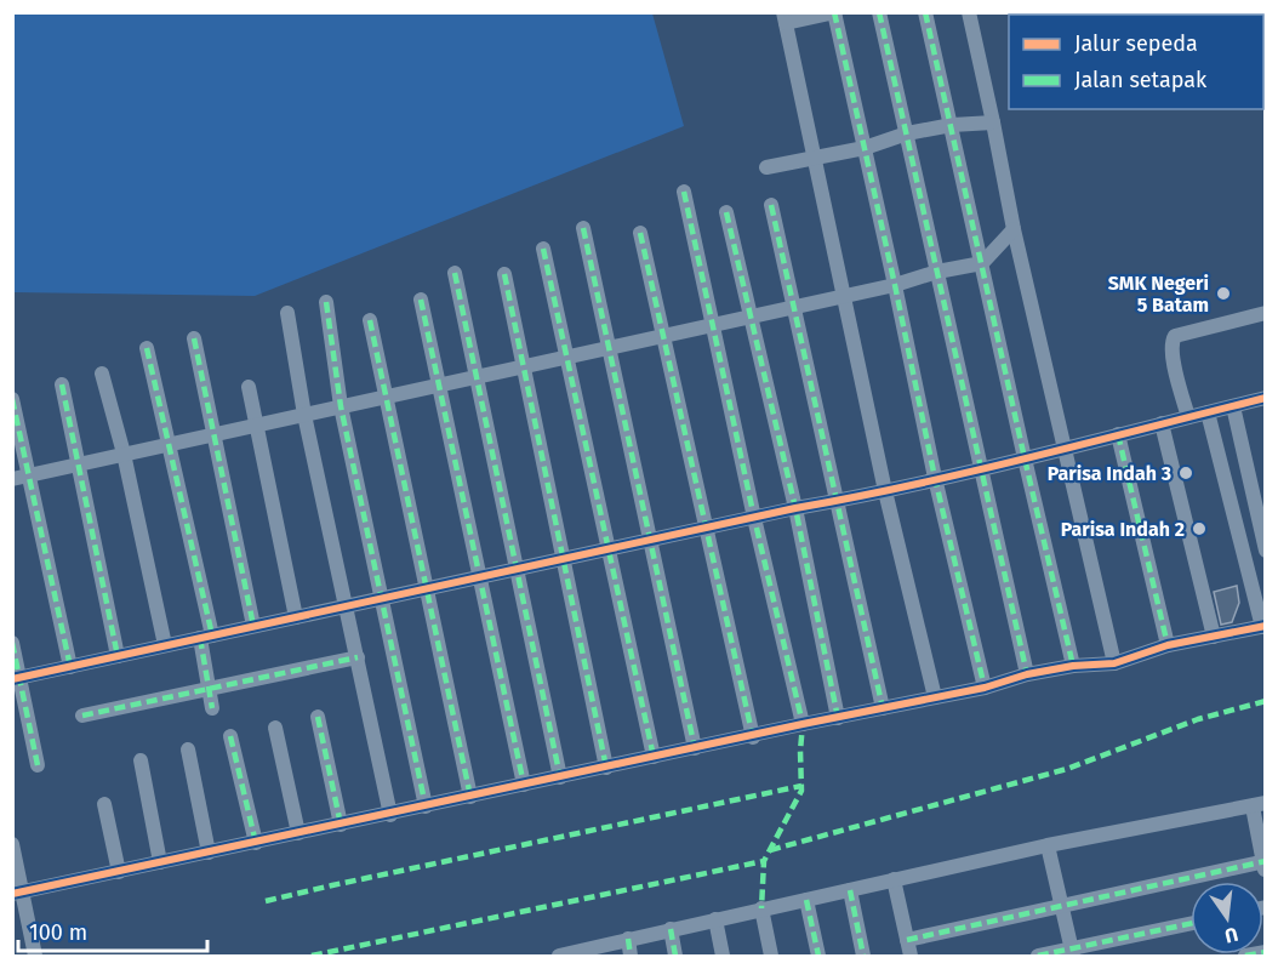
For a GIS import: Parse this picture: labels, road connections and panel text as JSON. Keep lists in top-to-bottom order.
{
  "places": ["SMK Negeri 5 Batam", "Parisa Indah 3", "Parisa Indah 2"],
  "legend": ["Jalur sepeda", "Jalan setapak"],
  "scale_bar": "100 m",
  "north": "bottom"
}
